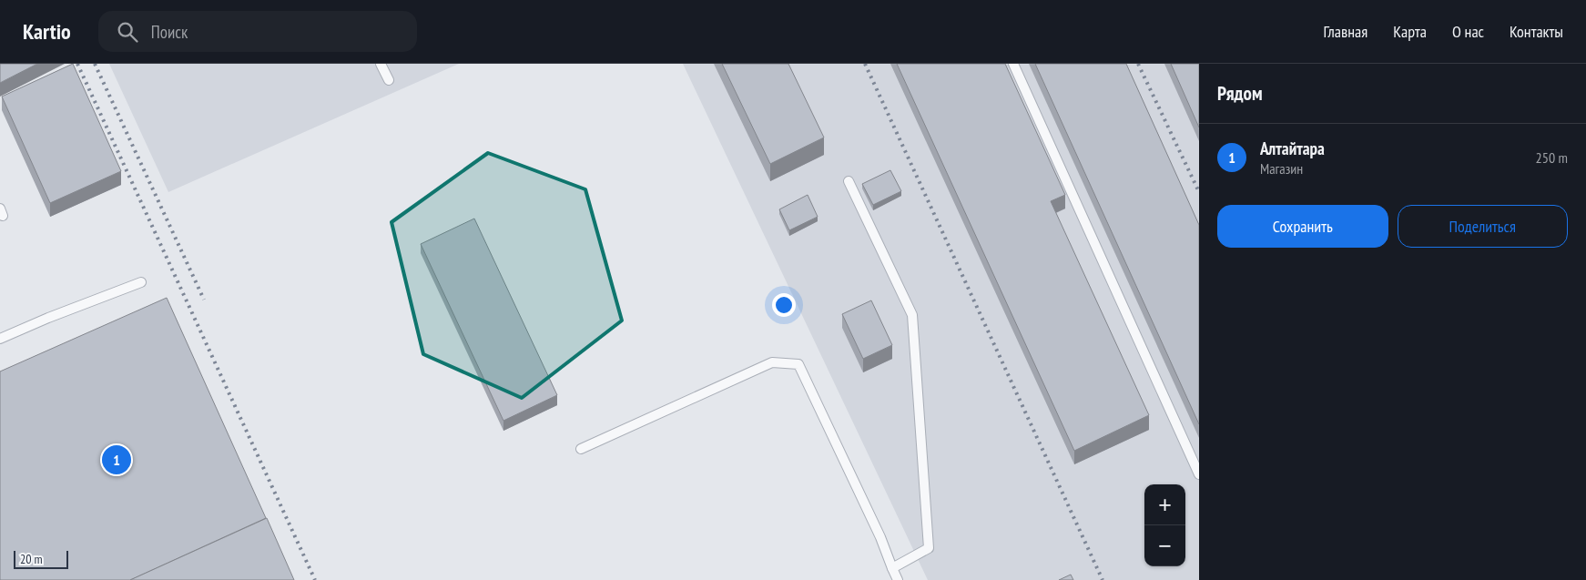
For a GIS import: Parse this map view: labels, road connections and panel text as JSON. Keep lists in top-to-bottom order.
{
  "scale_bar": "20 m",
  "page": {
    "header": "Kartio",
    "search": "Поиск",
    "nav": [
      "Главная",
      "Карта",
      "О нас",
      "Контакты"
    ],
    "heading": "Рядом",
    "list": [
      {
        "mark": "1",
        "name": "Алтайтара",
        "note": "Магазин",
        "value": "250 m"
      }
    ],
    "buttons": ["Сохранить", "Поделиться"],
    "pins": "1",
    "map_buttons": ["+", "−"],
    "scale": "20 m"
  }
}
